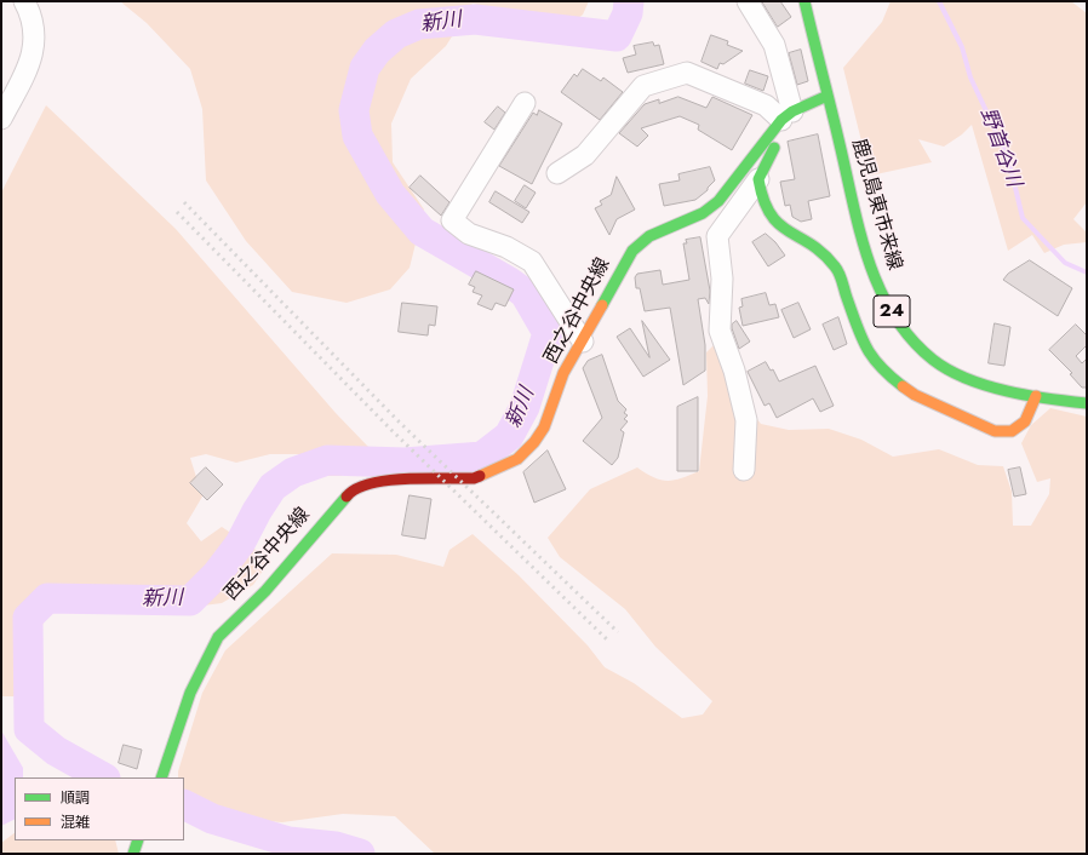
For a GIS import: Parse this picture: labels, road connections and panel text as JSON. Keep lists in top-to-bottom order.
{
  "streets": {
    "street": ["鹿児島東市来線", "西之谷中央線", "24"]
  },
  "crossings": [
    ["鹿児島東市来線", "西之谷中央線"]
  ],
  "water": ["新川", "野首谷川"],
  "legend": ["順調", "混雑"]
}
